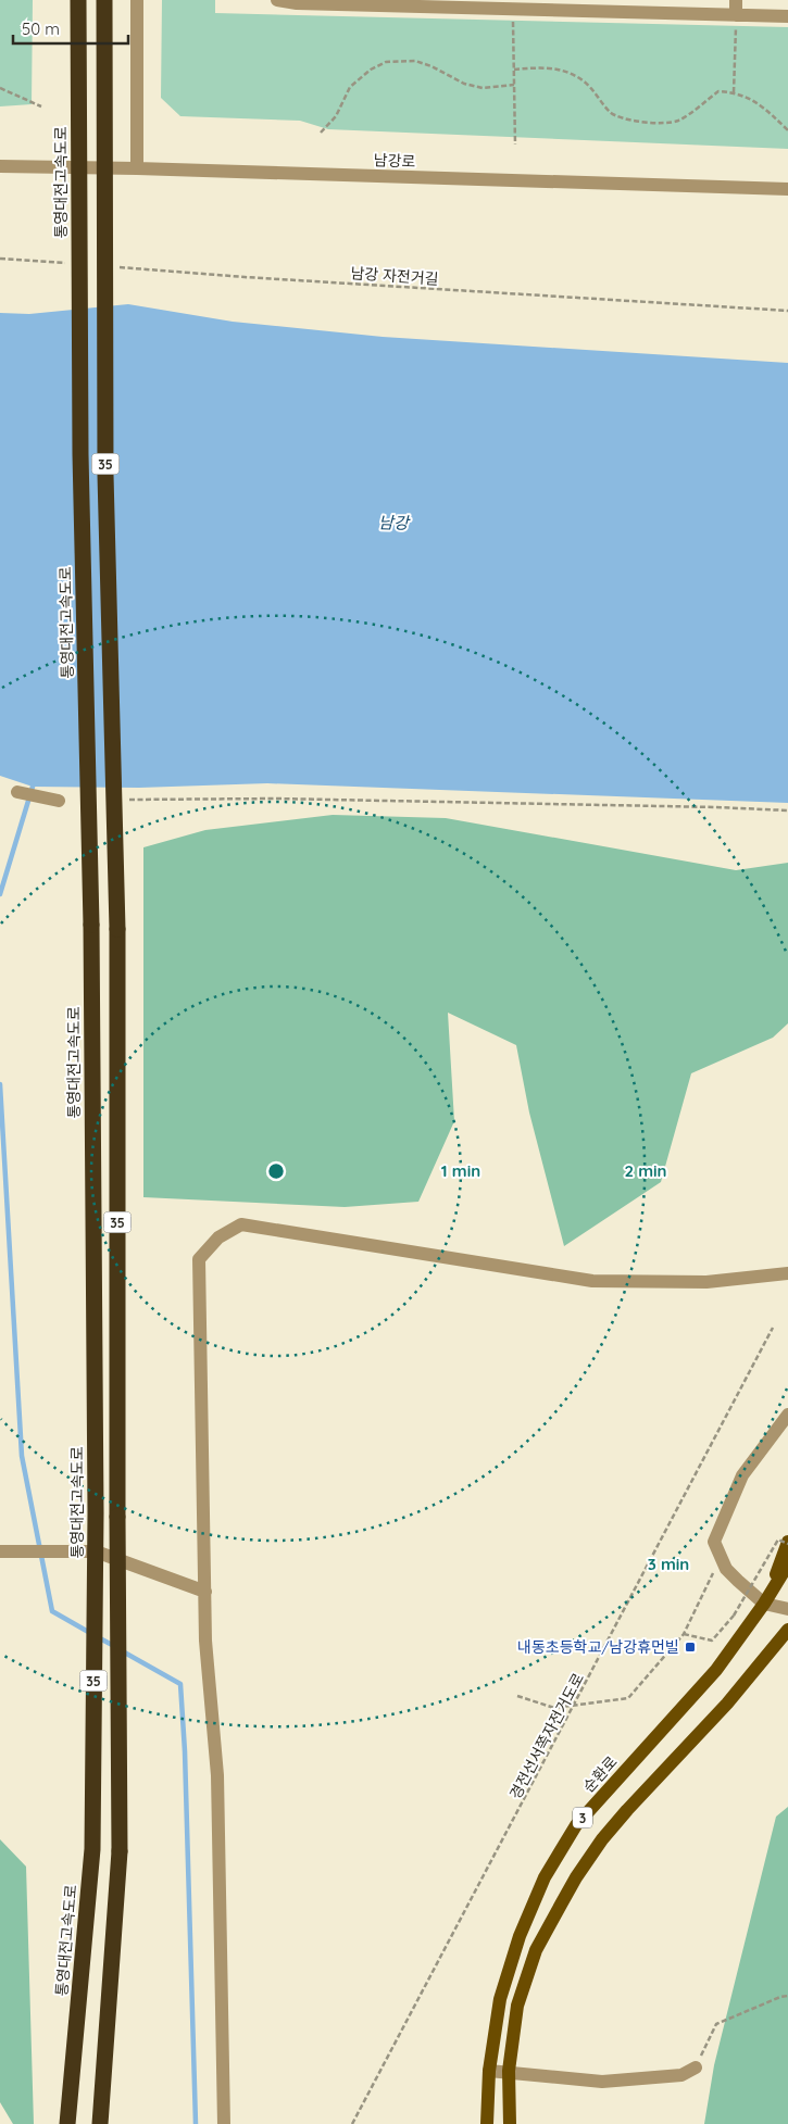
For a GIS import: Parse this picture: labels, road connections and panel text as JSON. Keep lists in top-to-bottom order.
{
  "streets": {
    "highway": ["통영대전고속도로", "35"],
    "main road": ["순환로", "3"],
    "street": ["남강로"],
    "path": ["남강 자전거길", "경전선서쪽자전거도로"]
  },
  "water": ["남강"],
  "places": {
    "transit": ["내동초등학교/남강휴먼빌"]
  },
  "scale_bar": "50 m",
  "rings": ["1 min", "2 min", "3 min"]
}
